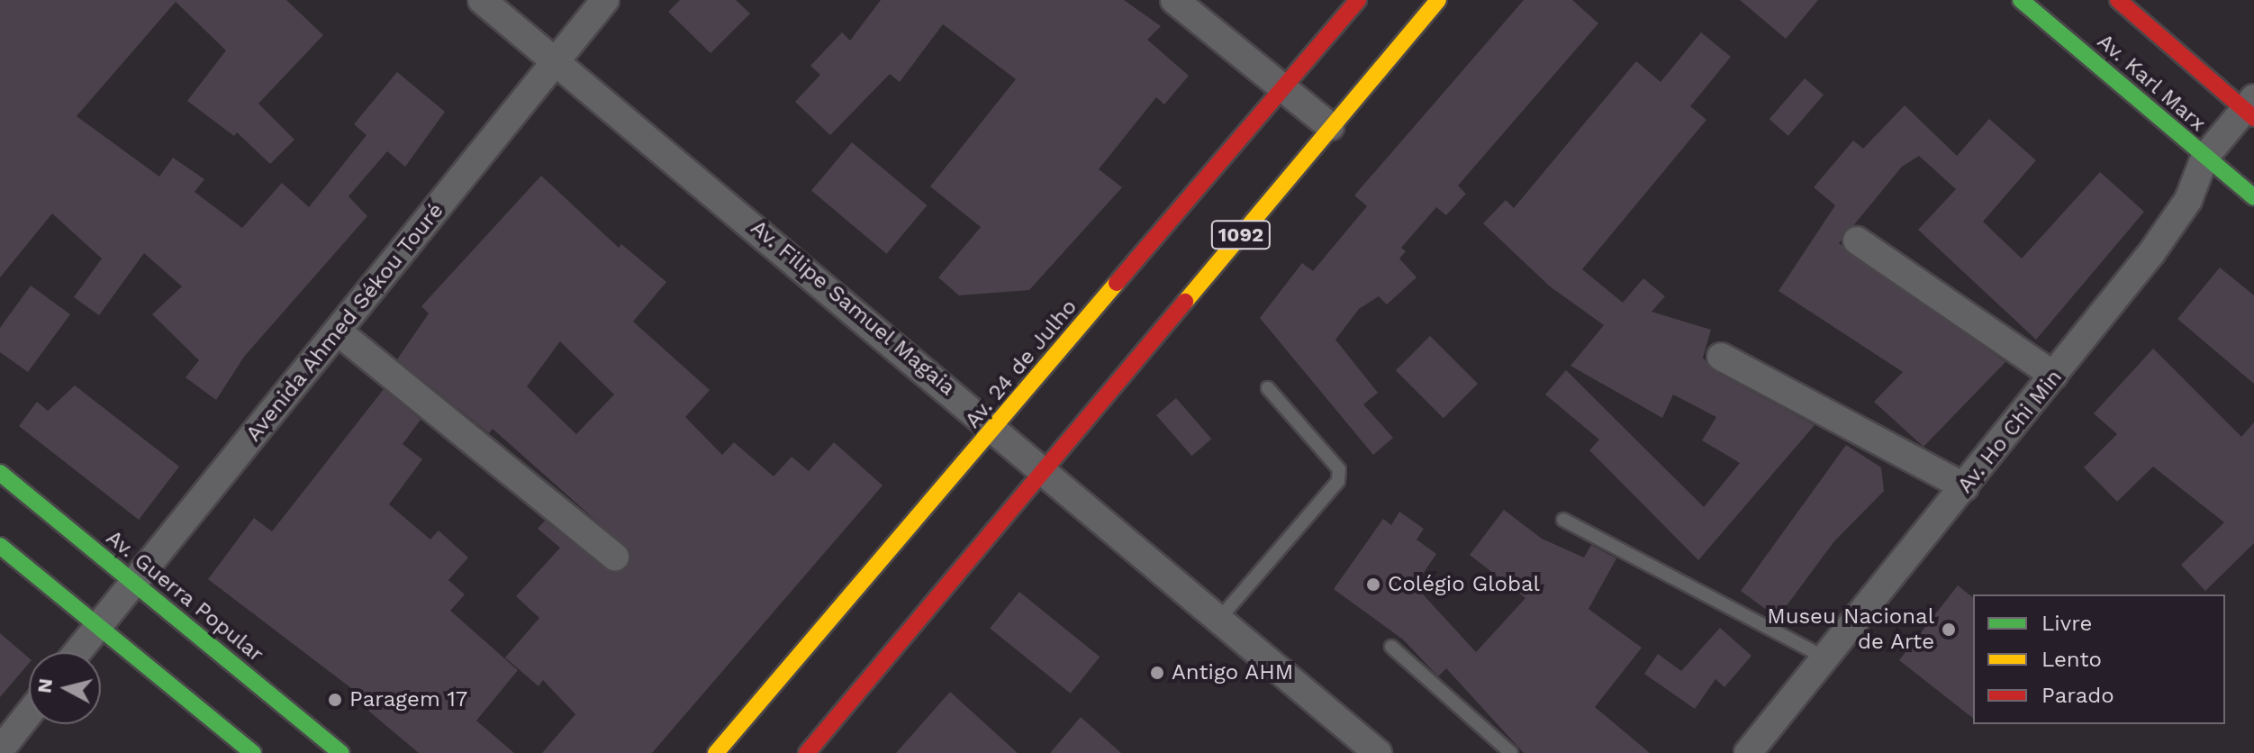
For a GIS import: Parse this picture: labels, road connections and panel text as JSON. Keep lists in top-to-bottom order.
{
  "streets": {
    "main road": [
      "Av. Karl Marx",
      "1092",
      "Av. 24 de Julho",
      "Av. Guerra Popular"
    ],
    "street": ["Av. Filipe Samuel Magaia", "Avenida Ahmed Sékou Touré", "Av. Ho Chi Min"]
  },
  "crossings": [
    ["Av. Karl Marx", "Av. Ho Chi Min"],
    ["1092", "Av. Filipe Samuel Magaia"],
    ["Av. Filipe Samuel Magaia", "Avenida Ahmed Sékou Touré"],
    ["Av. Filipe Samuel Magaia", "Av. 24 de Julho"],
    ["Avenida Ahmed Sékou Touré", "Av. Guerra Popular"]
  ],
  "places": [
    "Colégio Global",
    "Museu Nacional de Arte",
    "Antigo AHM",
    "Paragem 17"
  ],
  "legend": ["Livre", "Lento", "Parado"],
  "north": "left"
}
